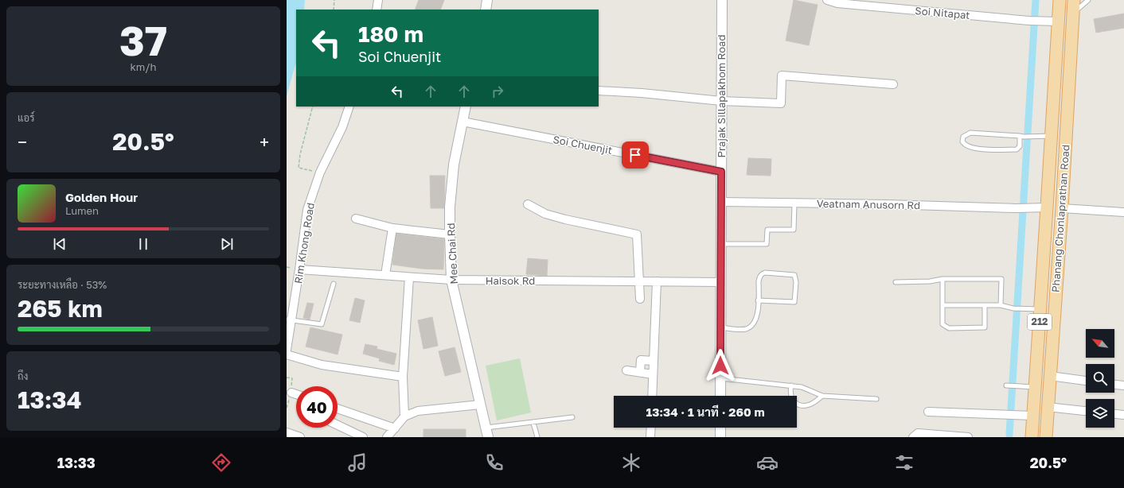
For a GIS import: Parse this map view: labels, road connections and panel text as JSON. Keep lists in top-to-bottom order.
{
  "streets": {
    "main road": ["Phanang Chonlaprathan Road", "212"],
    "street": [
      "Soi Nitapat",
      "Prajak Sillapakhom Road",
      "Soi Chuenjit",
      "Veatnam Anusorn Rd",
      "Rim Khong Road",
      "Mee Chai Rd",
      "Haisok Rd"
    ]
  },
  "crossings": [
    ["Soi Nitapat", "Phanang Chonlaprathan Road"],
    ["Prajak Sillapakhom Road", "Soi Chuenjit"],
    ["Prajak Sillapakhom Road", "Veatnam Anusorn Rd"],
    ["Prajak Sillapakhom Road", "Haisok Rd"],
    ["Soi Chuenjit", "Mee Chai Rd"],
    ["Veatnam Anusorn Rd", "Phanang Chonlaprathan Road"],
    ["Rim Khong Road", "Haisok Rd"],
    ["Mee Chai Rd", "Haisok Rd"]
  ],
  "north": "top left",
  "page": {
    "tile": [
      ["37", "km/h"],
      "แอร์",
      ["ระยะทางเหลือ · 53%", "265 km"],
      ["ถึง", "13:34"]
    ],
    "turn": ["180 m", "Soi Chuenjit"],
    "heat": ["−", "20.5°", "+"],
    "song": ["Golden Hour", "Lumen"],
    "limit": "40",
    "trip": "13:34 · 1 นาที · 260 m",
    "tabs": ["13:33", "20.5°"]
  }
}
